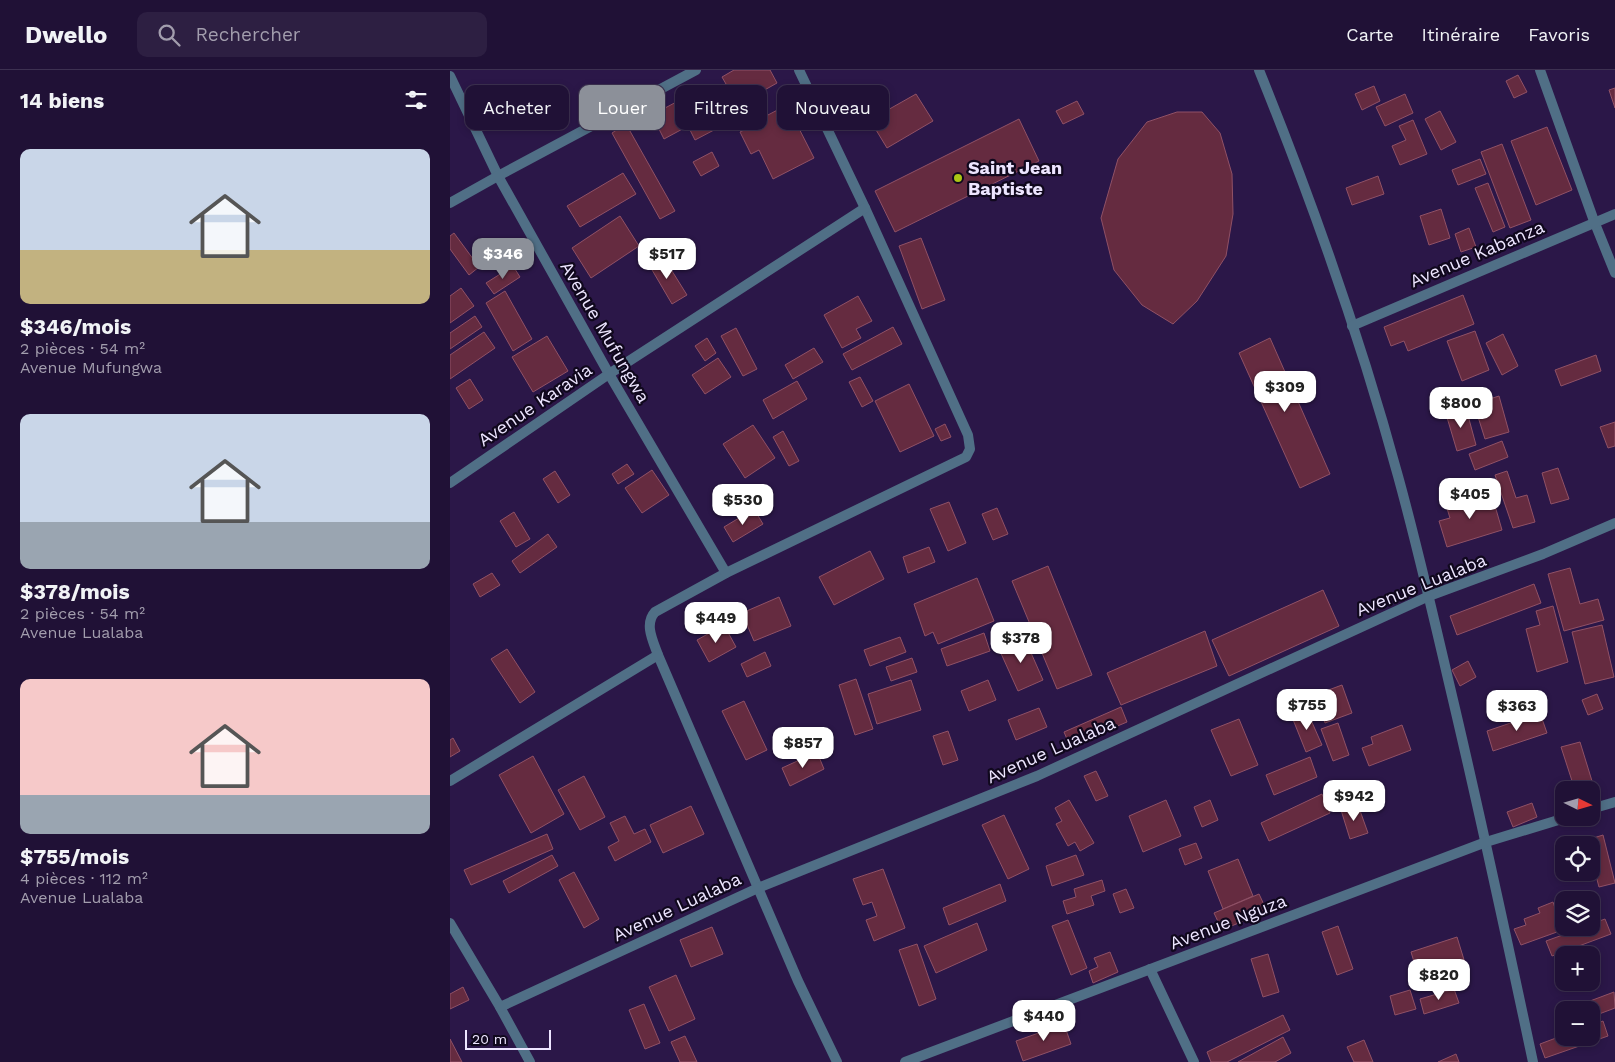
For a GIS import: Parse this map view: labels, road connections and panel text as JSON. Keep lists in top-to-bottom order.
{
  "streets": {
    "street": [
      "Avenue Kabanza",
      "Avenue Mufungwa",
      "Avenue Karavia",
      "Avenue Lualaba",
      "Avenue Nguza"
    ]
  },
  "crossings": [
    ["Avenue Mufungwa", "Avenue Karavia"]
  ],
  "places": ["Saint Jean Baptiste"],
  "scale_bar": "20 m",
  "north": "right",
  "page": {
    "header": "Dwello",
    "search": "Rechercher",
    "nav": ["Carte", "Itinéraire", "Favoris"],
    "heading": "14 biens",
    "chip": [
      "Acheter",
      "Louer",
      "Filtres",
      "Nouveau"
    ],
    "list": [
      {
        "name": "$346/mois",
        "note": "2 pièces · 54 m² · Avenue Mufungwa"
      },
      {
        "name": "$378/mois",
        "note": "2 pièces · 54 m² · Avenue Lualaba"
      },
      {
        "name": "$755/mois",
        "note": "4 pièces · 112 m² · Avenue Lualaba"
      }
    ],
    "price": [
      "$346",
      "$517",
      "$309",
      "$800",
      "$405",
      "$530",
      "$449",
      "$378",
      "$755",
      "$363",
      "$857",
      "$942",
      "$820",
      "$440"
    ],
    "map_buttons": ["+", "−"],
    "scale": "20 m"
  }
}
